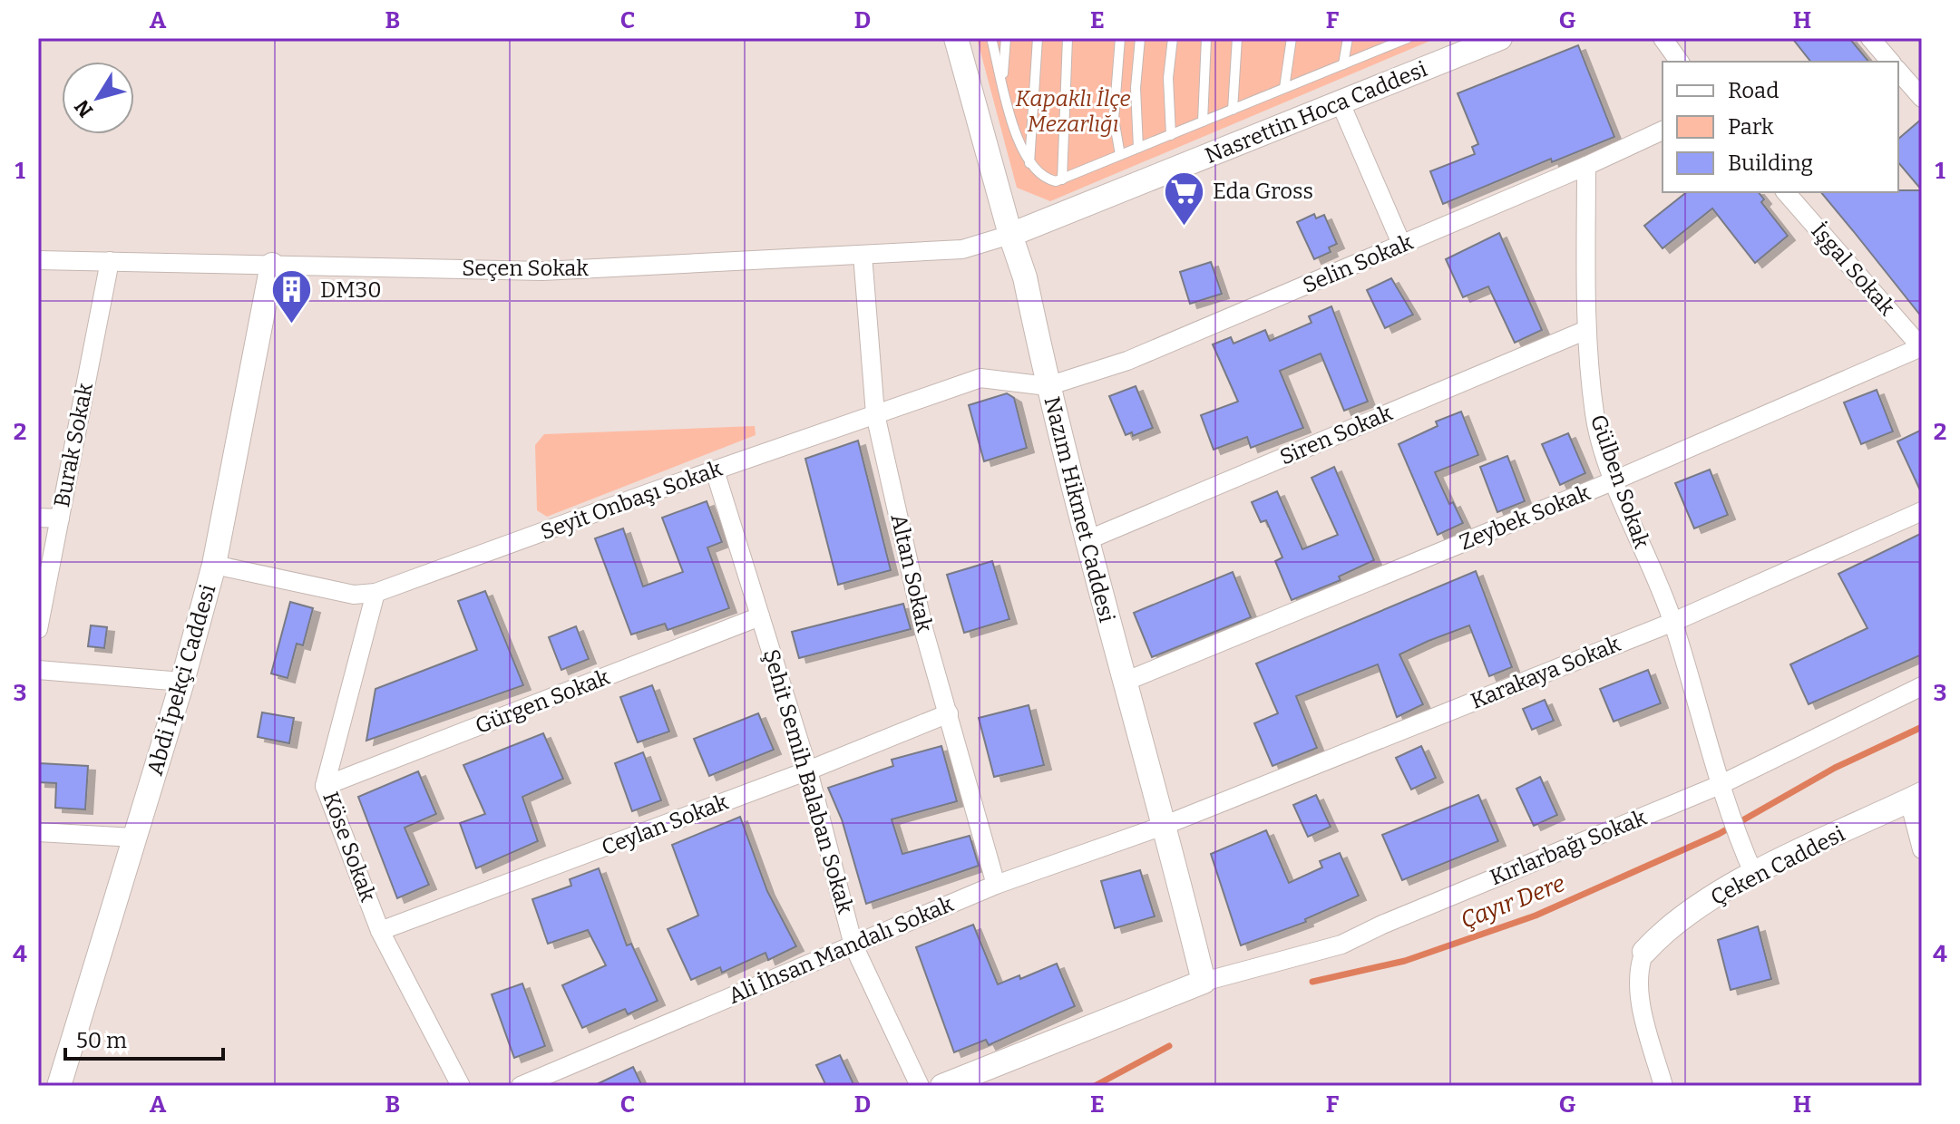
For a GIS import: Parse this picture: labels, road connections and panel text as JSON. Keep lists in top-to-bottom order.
{
  "streets": {
    "street": [
      "Nasrettin Hoca Caddesi",
      "Selin Sokak",
      "Seçen Sokak",
      "İşgal Sokak",
      "Siren Sokak",
      "Burak Sokak",
      "Gülben Sokak",
      "Seyit Onbaşı Sokak",
      "Nazım Hikmet Caddesi",
      "Zeybek Sokak",
      "Altan Sokak",
      "Karakaya Sokak",
      "Abdi İpekçi Caddesi",
      "Gürgen Sokak",
      "Şehit Semih Balaban Sokak",
      "Ceylan Sokak",
      "Köse Sokak",
      "Kırlarbağı Sokak",
      "Çeken Caddesi",
      "Ali İhsan Mandalı Sokak"
    ]
  },
  "crossings": [
    ["Nasrettin Hoca Caddesi", "Seçen Sokak"],
    ["Nasrettin Hoca Caddesi", "Nazım Hikmet Caddesi"],
    ["Selin Sokak", "Gülben Sokak"],
    ["Selin Sokak", "Seyit Onbaşı Sokak"],
    ["Selin Sokak", "Nazım Hikmet Caddesi"],
    ["Seçen Sokak", "Burak Sokak"],
    ["Seçen Sokak", "Nazım Hikmet Caddesi"],
    ["Seçen Sokak", "Altan Sokak"],
    ["Seçen Sokak", "Abdi İpekçi Caddesi"],
    ["İşgal Sokak", "Zeybek Sokak"],
    ["Siren Sokak", "Gülben Sokak"],
    ["Siren Sokak", "Nazım Hikmet Caddesi"],
    ["Gülben Sokak", "Zeybek Sokak"],
    ["Gülben Sokak", "Karakaya Sokak"],
    ["Gülben Sokak", "Kırlarbağı Sokak"],
    ["Gülben Sokak", "Çeken Caddesi"],
    ["Seyit Onbaşı Sokak", "Nazım Hikmet Caddesi"],
    ["Seyit Onbaşı Sokak", "Altan Sokak"],
    ["Seyit Onbaşı Sokak", "Abdi İpekçi Caddesi"],
    ["Seyit Onbaşı Sokak", "Şehit Semih Balaban Sokak"],
    ["Seyit Onbaşı Sokak", "Köse Sokak"],
    ["Nazım Hikmet Caddesi", "Zeybek Sokak"],
    ["Nazım Hikmet Caddesi", "Karakaya Sokak"],
    ["Nazım Hikmet Caddesi", "Kırlarbağı Sokak"],
    ["Nazım Hikmet Caddesi", "Ali İhsan Mandalı Sokak"],
    ["Altan Sokak", "Ceylan Sokak"],
    ["Altan Sokak", "Ali İhsan Mandalı Sokak"],
    ["Karakaya Sokak", "Ali İhsan Mandalı Sokak"],
    ["Gürgen Sokak", "Şehit Semih Balaban Sokak"],
    ["Gürgen Sokak", "Köse Sokak"],
    ["Şehit Semih Balaban Sokak", "Ceylan Sokak"],
    ["Şehit Semih Balaban Sokak", "Ali İhsan Mandalı Sokak"],
    ["Ceylan Sokak", "Köse Sokak"]
  ],
  "water": ["Çayır Dere"],
  "parks": ["Kapaklı İlçe Mezarlığı"],
  "places": {
    "supermarket": ["Eda Gross"],
    "building": ["DM30"]
  },
  "legend": ["Road", "Park", "Building"],
  "scale_bar": "50 m",
  "north": "bottom left",
  "grid": {
    "columns": [
      "A",
      "B",
      "C",
      "D",
      "E",
      "F",
      "G",
      "H"
    ],
    "rows": [
      "1",
      "2",
      "3",
      "4"
    ]
  }
}
